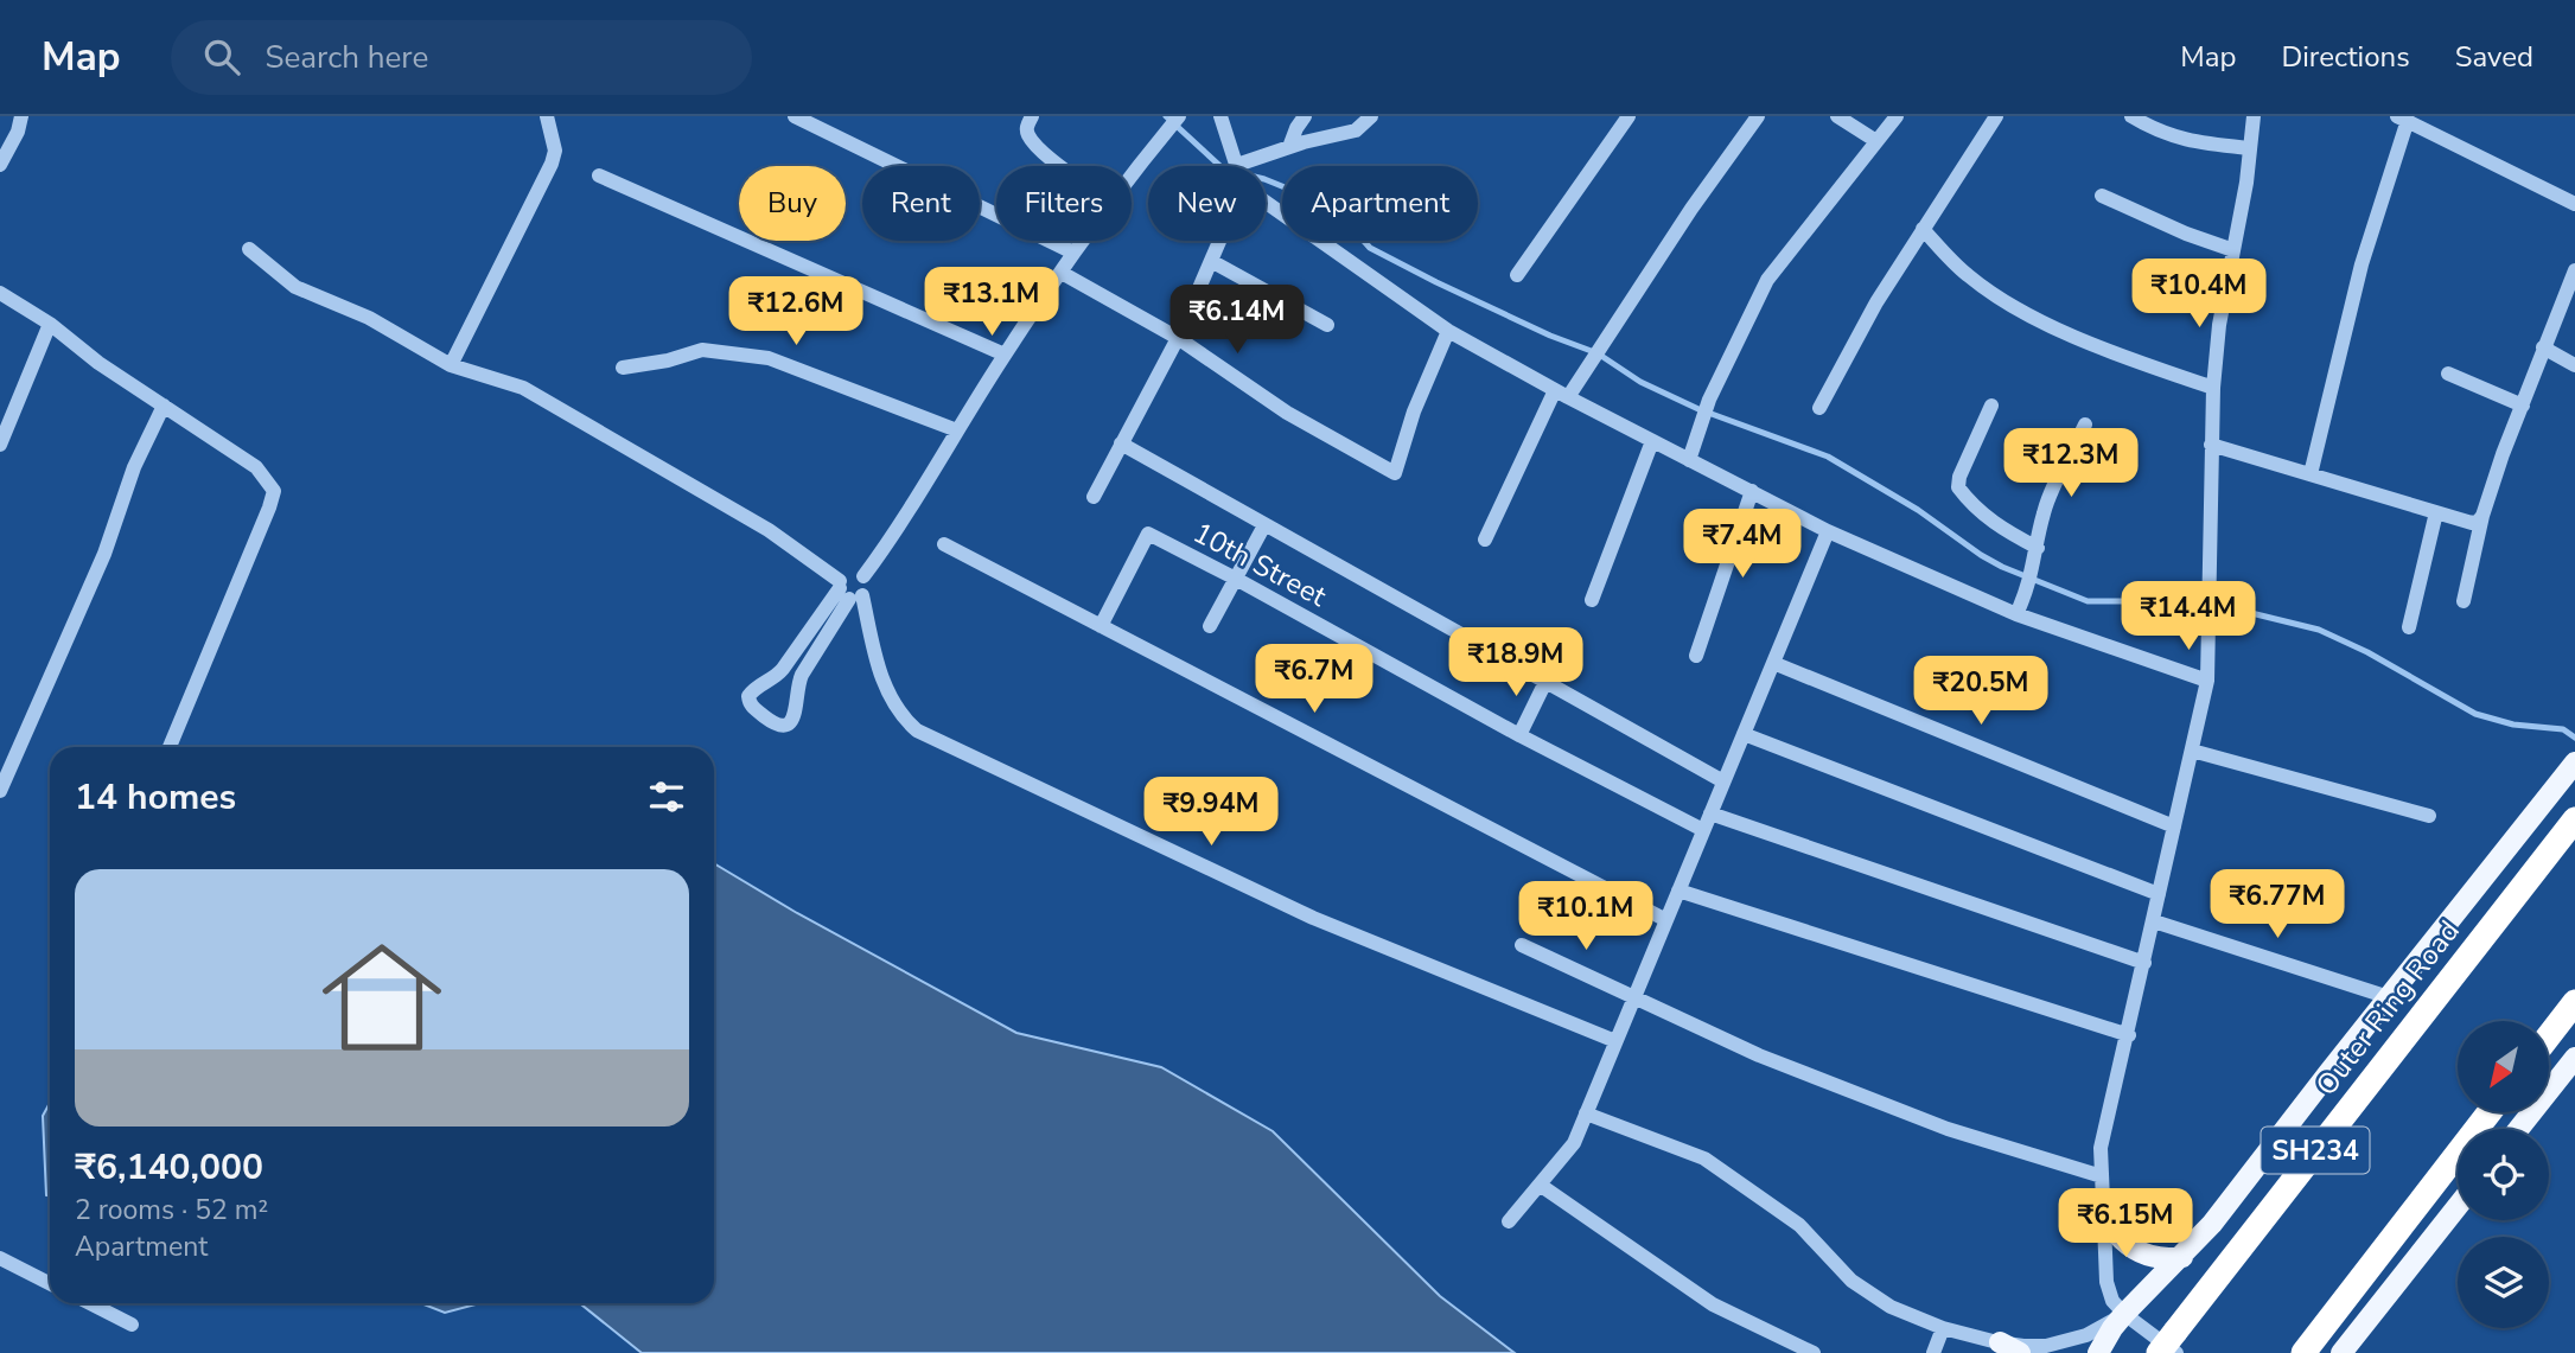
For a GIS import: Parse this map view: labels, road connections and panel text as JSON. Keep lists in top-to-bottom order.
{
  "streets": {
    "highway": ["Outer Ring Road", "SH234"],
    "street": ["10th Street"]
  },
  "north": "bottom left",
  "page": {
    "header": "Map",
    "search": "Search here",
    "nav": ["Map", "Directions", "Saved"],
    "chip": [
      "Buy",
      "Rent",
      "Filters",
      "New",
      "Apartment"
    ],
    "price": [
      "₹10.4M",
      "₹13.1M",
      "₹12.6M",
      "₹6.14M",
      "₹12.3M",
      "₹7.4M",
      "₹14.4M",
      "₹18.9M",
      "₹6.7M",
      "₹20.5M",
      "₹9.94M",
      "₹6.77M",
      "₹10.1M",
      "₹6.15M"
    ],
    "heading": "14 homes",
    "list": [
      {
        "name": "₹6,140,000",
        "note": "2 rooms · 52 m² · Apartment"
      }
    ]
  }
}
